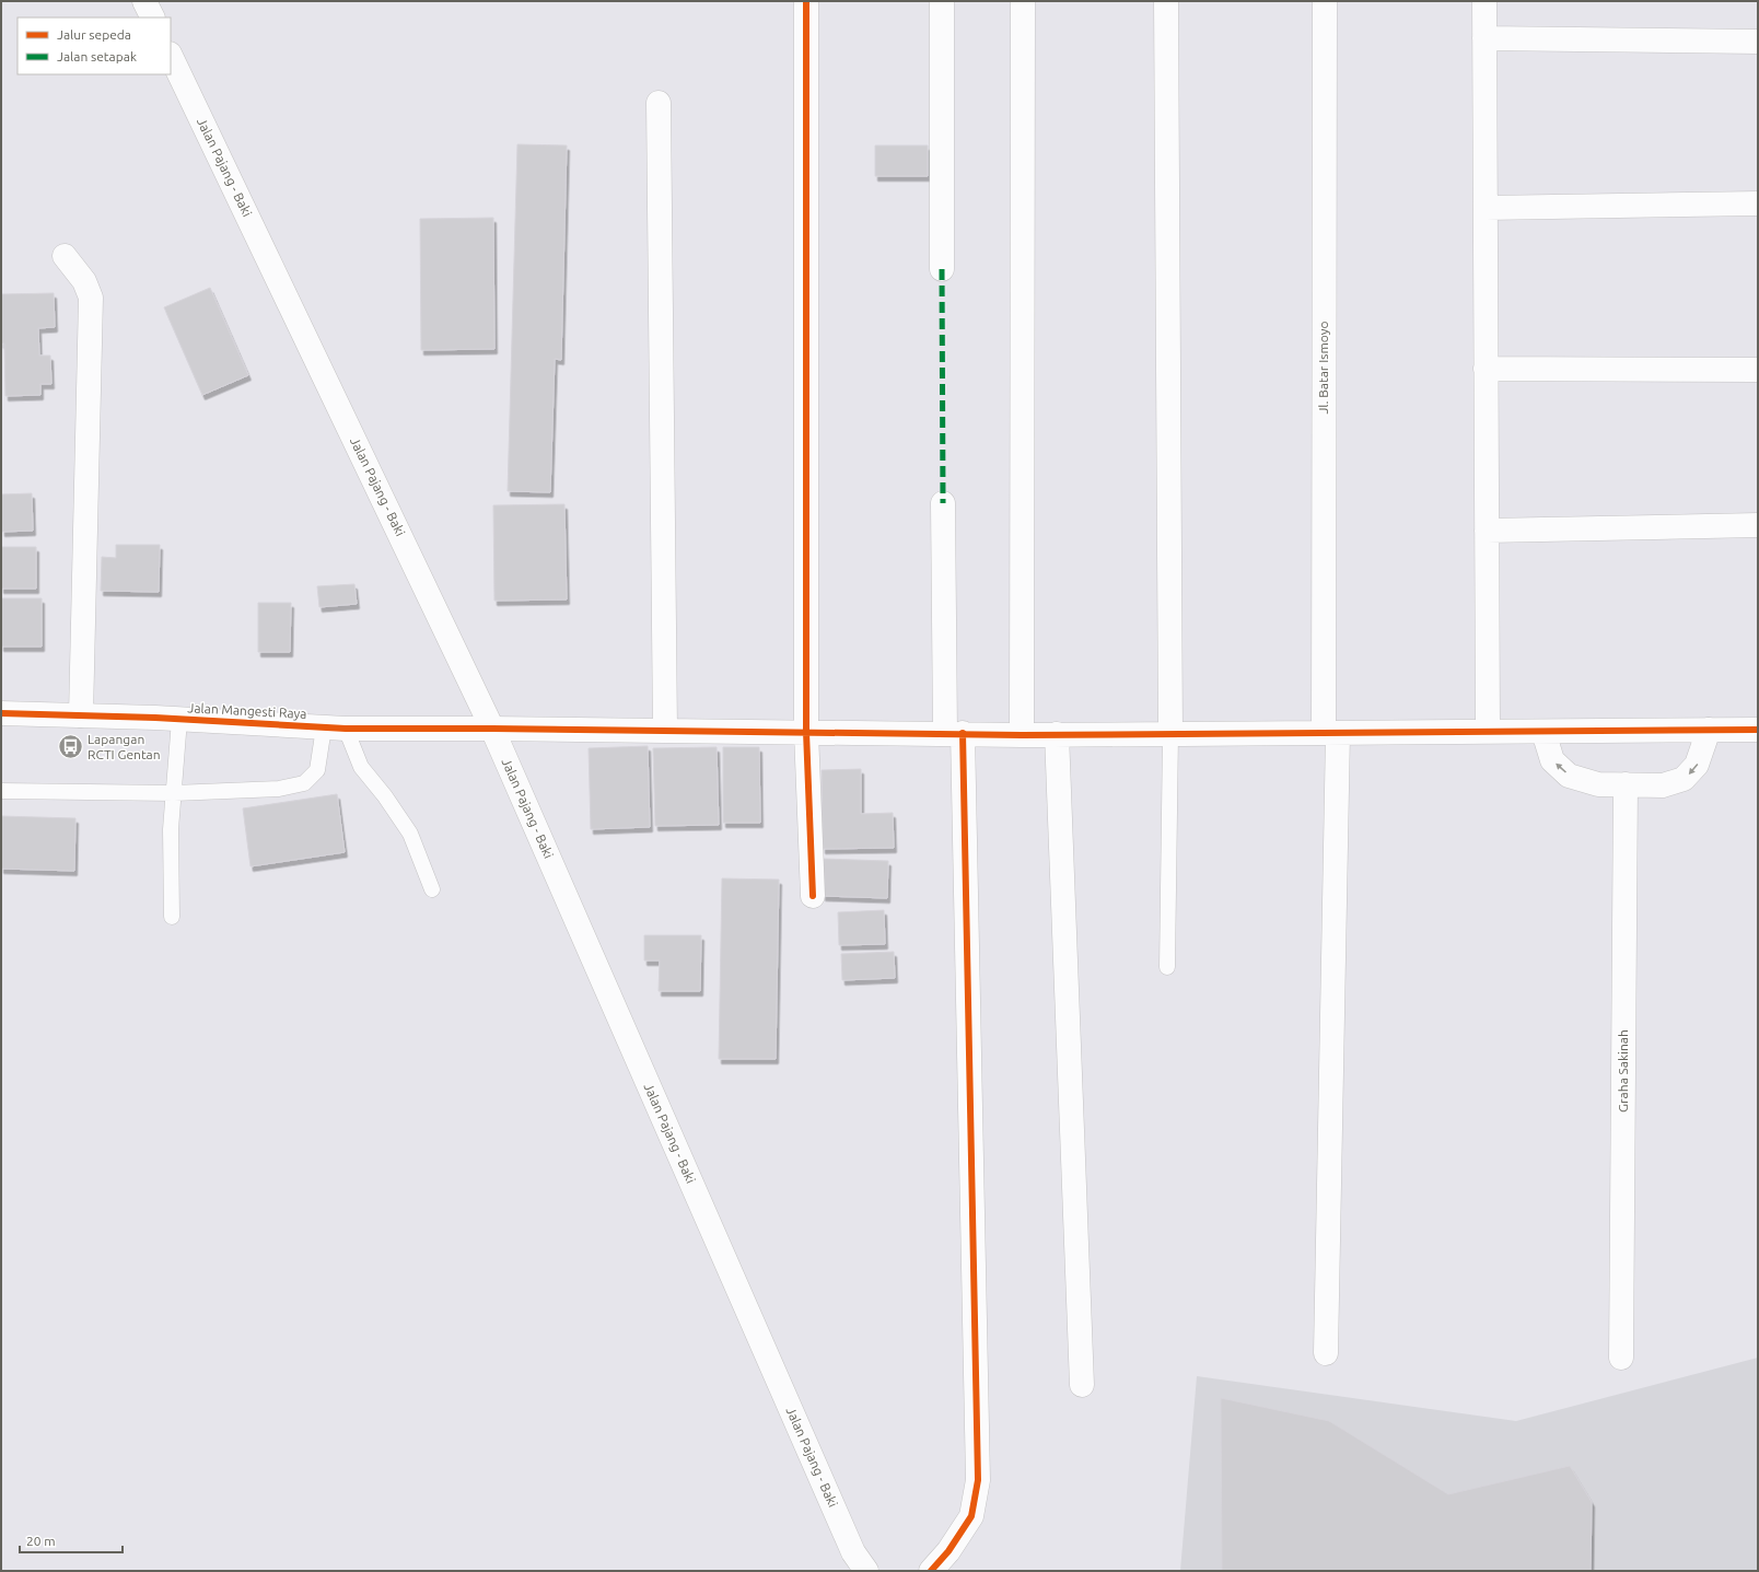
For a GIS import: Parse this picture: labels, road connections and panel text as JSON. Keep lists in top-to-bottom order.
{
  "streets": {
    "street": [
      "Jalan Pajang - Baki",
      "Jl. Batar Ismoyo",
      "Jalan Mangesti Raya",
      "Graha Sakinah"
    ]
  },
  "crossings": [
    ["Jalan Pajang - Baki", "Jalan Mangesti Raya"],
    ["Jl. Batar Ismoyo", "Jalan Mangesti Raya"]
  ],
  "places": {
    "bus stop": ["Lapangan RCTI Gentan"]
  },
  "legend": ["Jalur sepeda", "Jalan setapak"],
  "scale_bar": "20 m"
}
